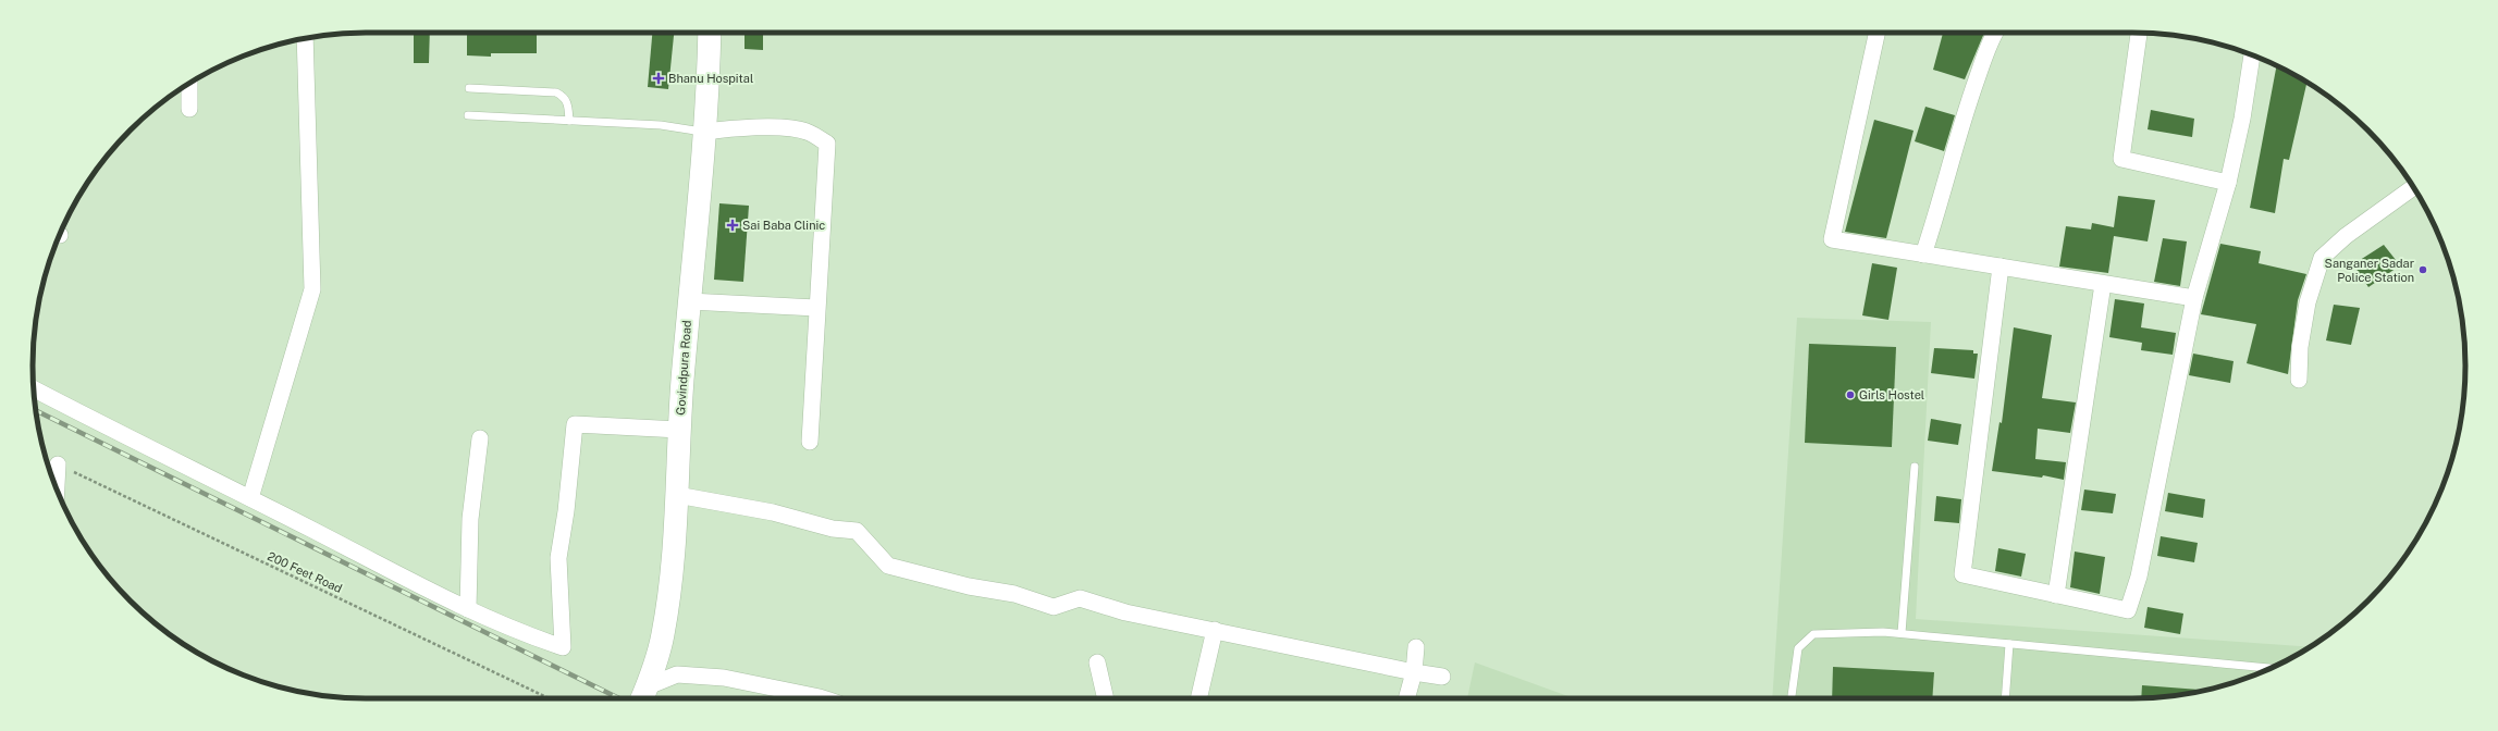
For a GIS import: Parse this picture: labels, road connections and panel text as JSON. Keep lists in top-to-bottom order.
{
  "streets": {
    "street": ["Govindpura Road"],
    "path": ["200 Feet Road"]
  },
  "places": {
    "health": ["Bhanu Hospital", "Sai Baba Clinic"],
    "other": ["Sanganer Sadar Police Station", "Girls Hostel"]
  }
}
